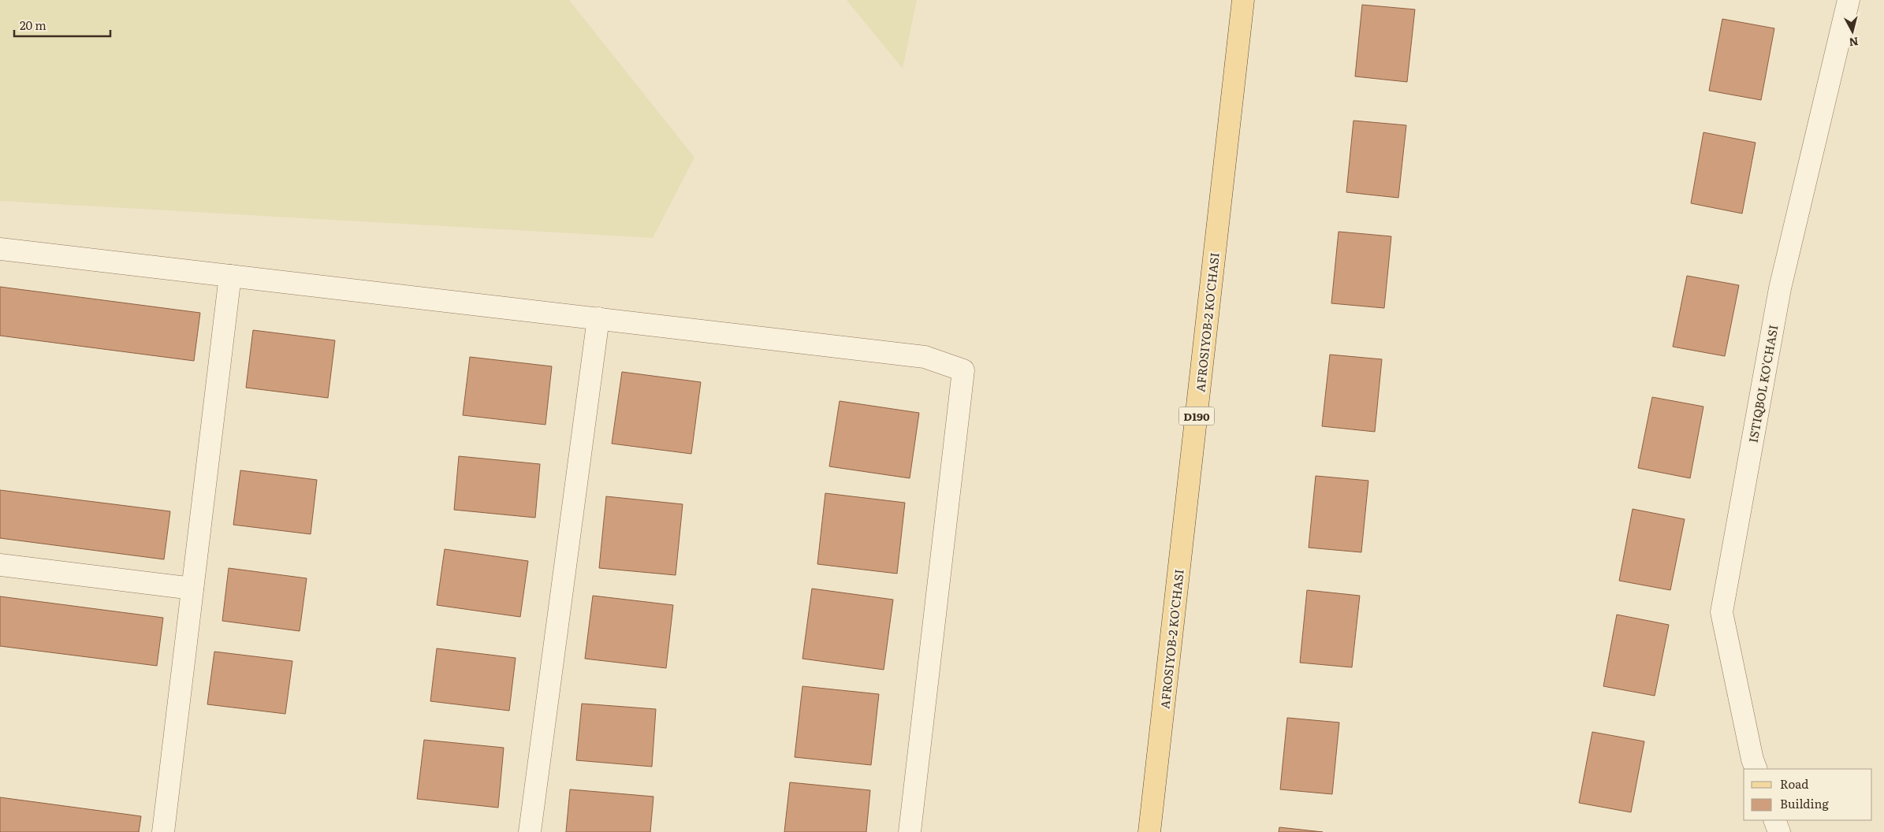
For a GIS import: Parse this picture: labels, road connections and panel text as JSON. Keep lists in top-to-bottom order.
{
  "streets": {
    "main road": ["AFROSIYOB-2 KO'CHASI", "D190"],
    "street": ["ISTIQBOL KO'CHASI"]
  },
  "legend": ["Road", "Building"],
  "scale_bar": "20 m",
  "north": "bottom"
}
